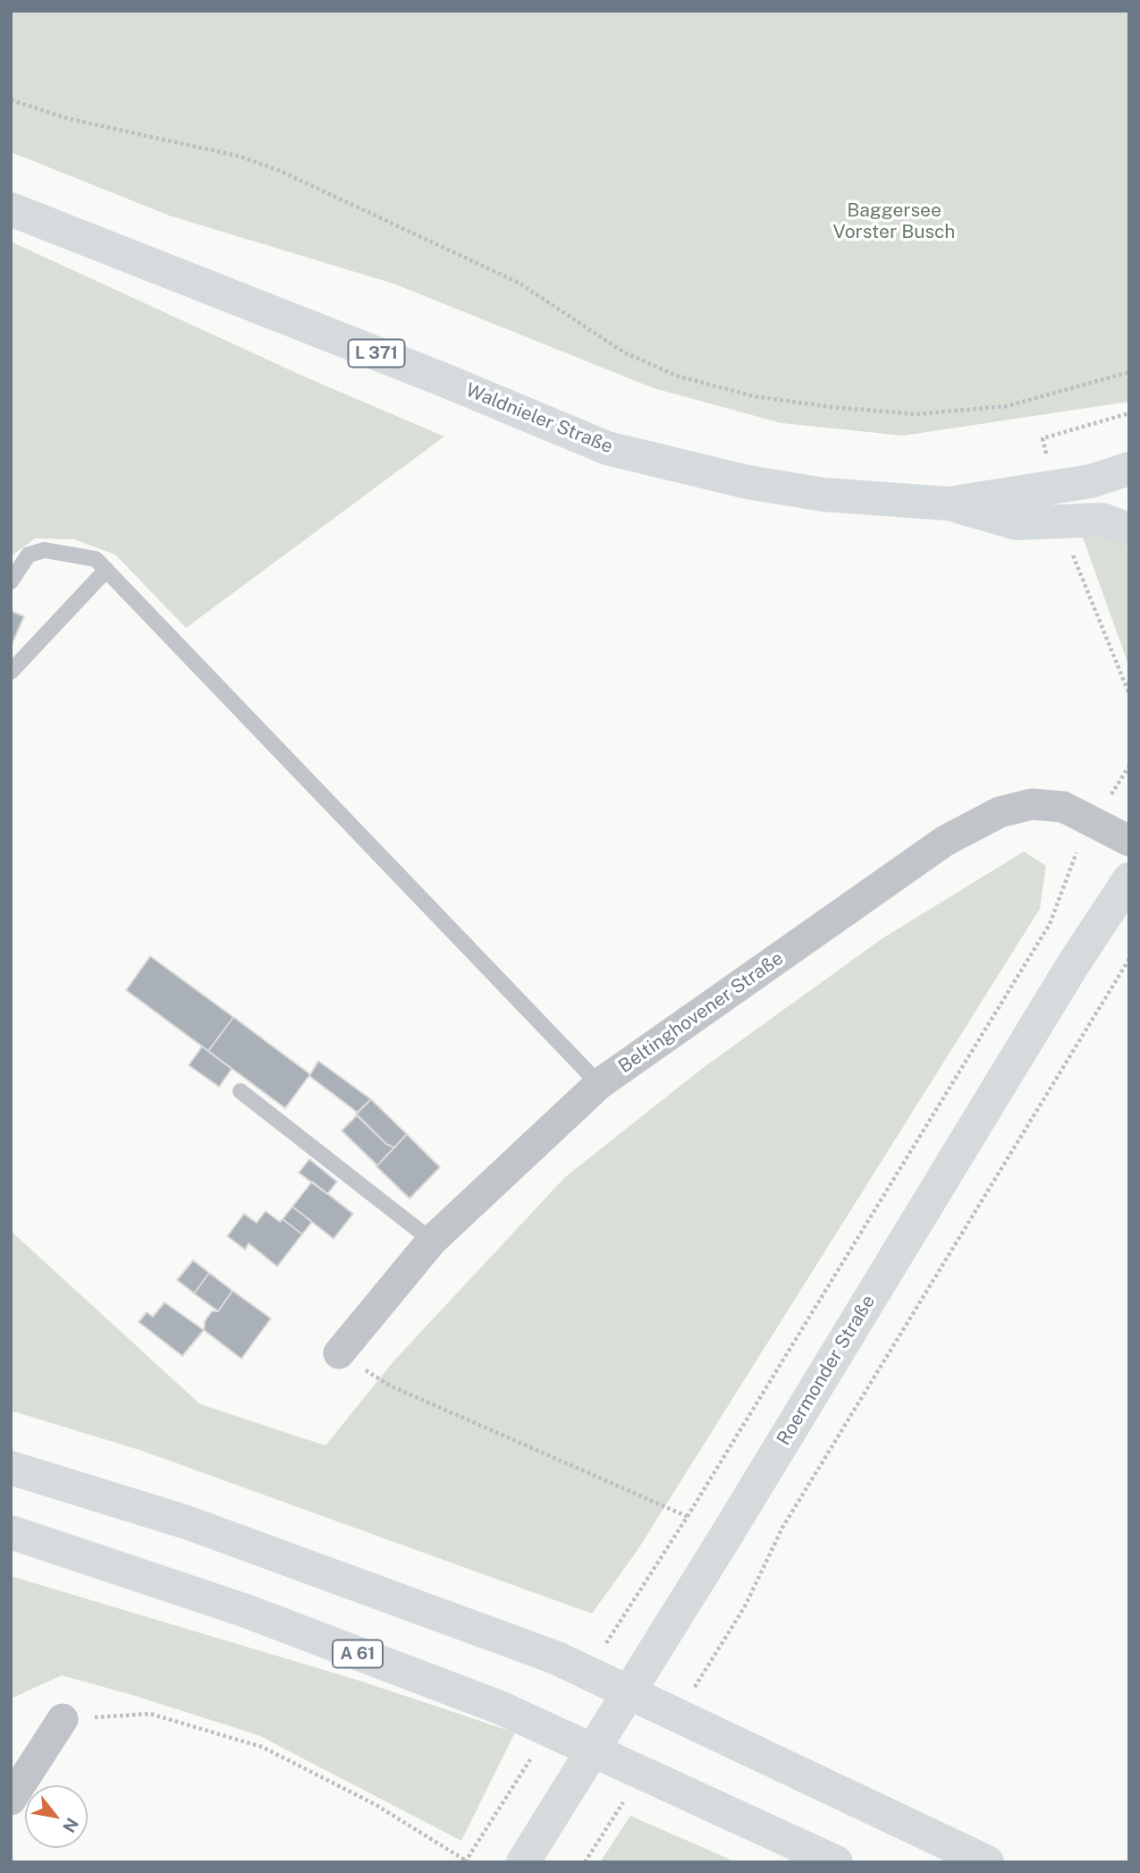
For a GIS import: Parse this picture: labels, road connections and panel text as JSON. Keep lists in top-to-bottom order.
{
  "streets": {
    "main road": [
      "L 371",
      "Waldnieler Straße",
      "Roermonder Straße",
      "A 61"
    ],
    "street": ["Beltinghovener Straße"]
  },
  "parks": ["Baggersee Vorster Busch"],
  "north": "bottom right"
}
